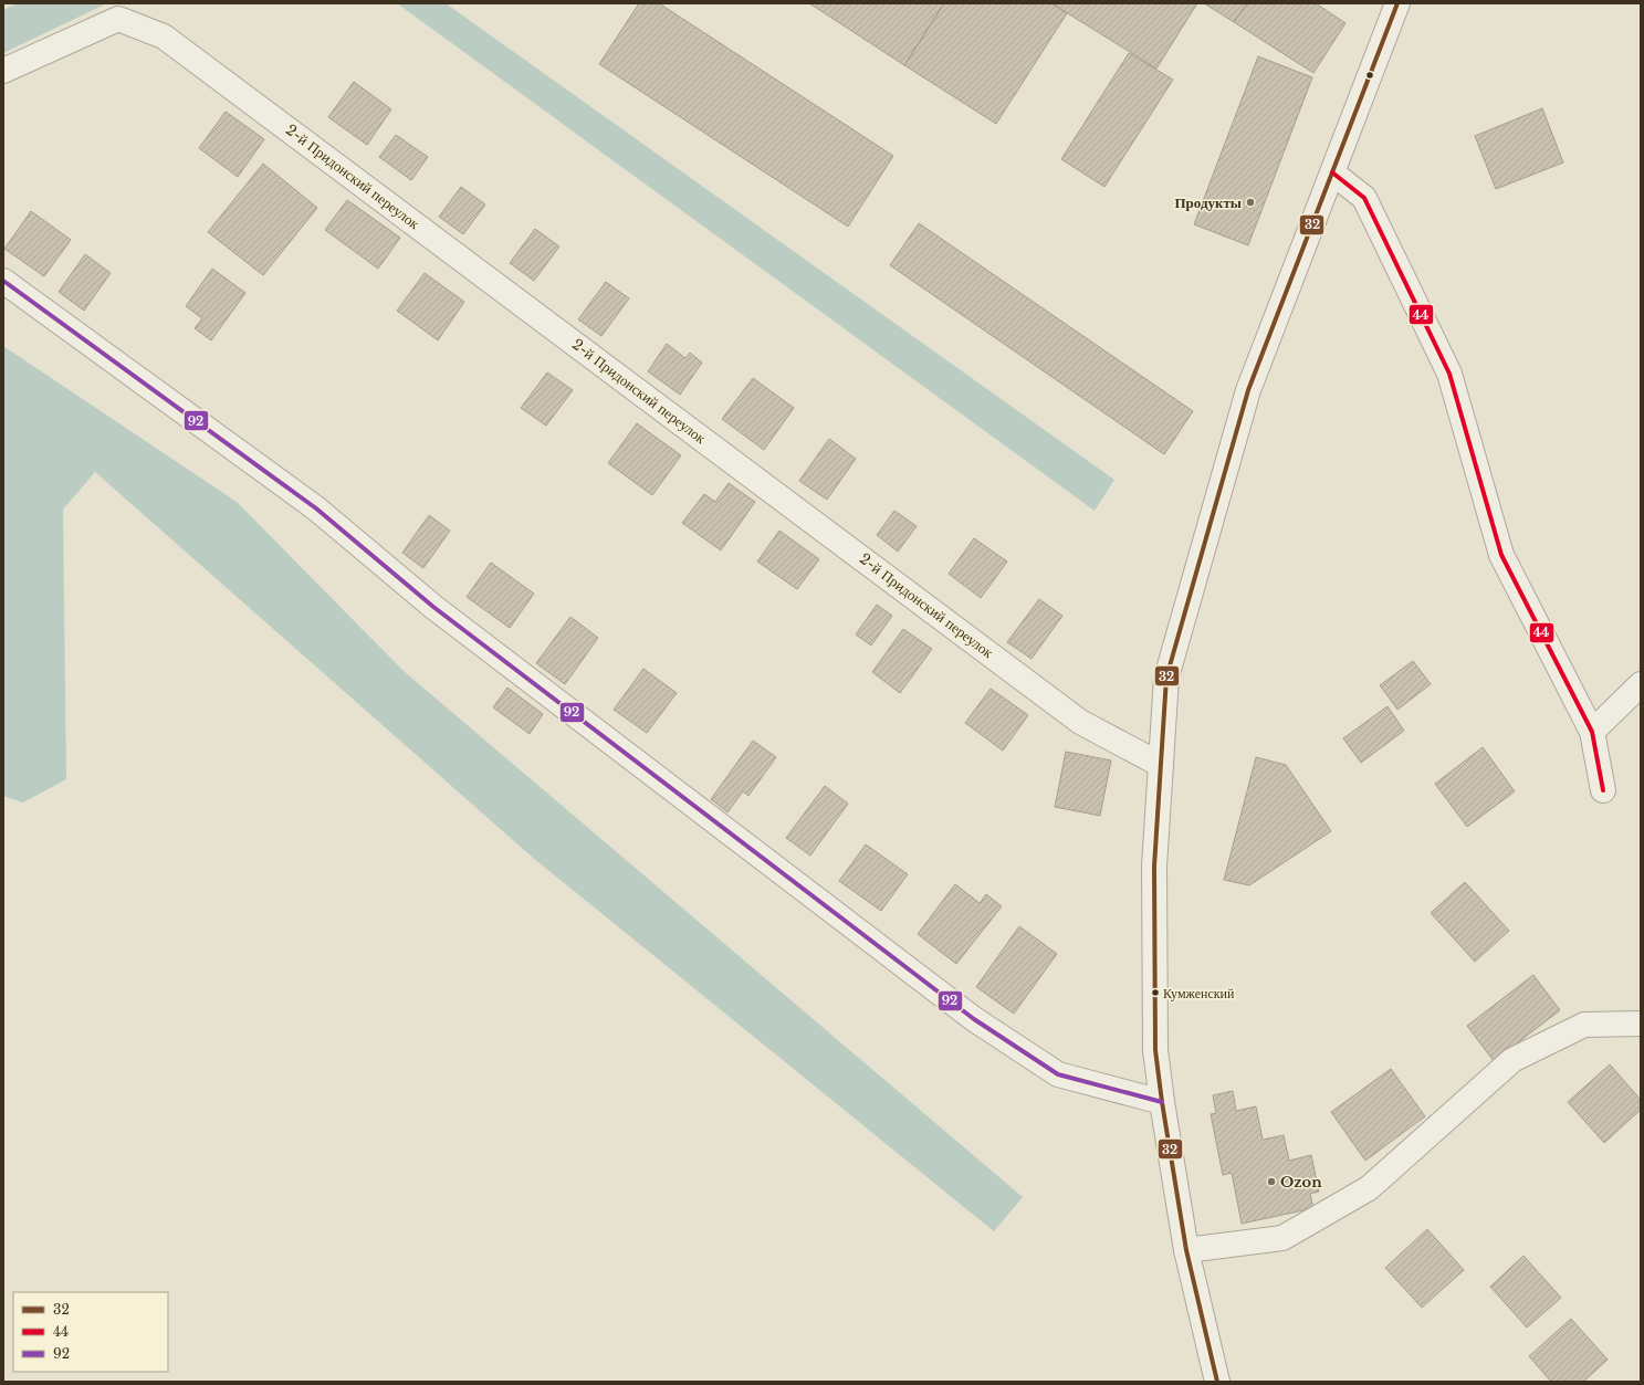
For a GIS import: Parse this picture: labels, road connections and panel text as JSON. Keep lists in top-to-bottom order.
{
  "streets": {
    "street": ["2-й Придонский переулок"]
  },
  "places": ["Продукты", "Кумженский", "Ozon"],
  "lines": ["transit line 32", "transit line 44", "transit line 92"],
  "legend": ["32", "44", "92"]
}
